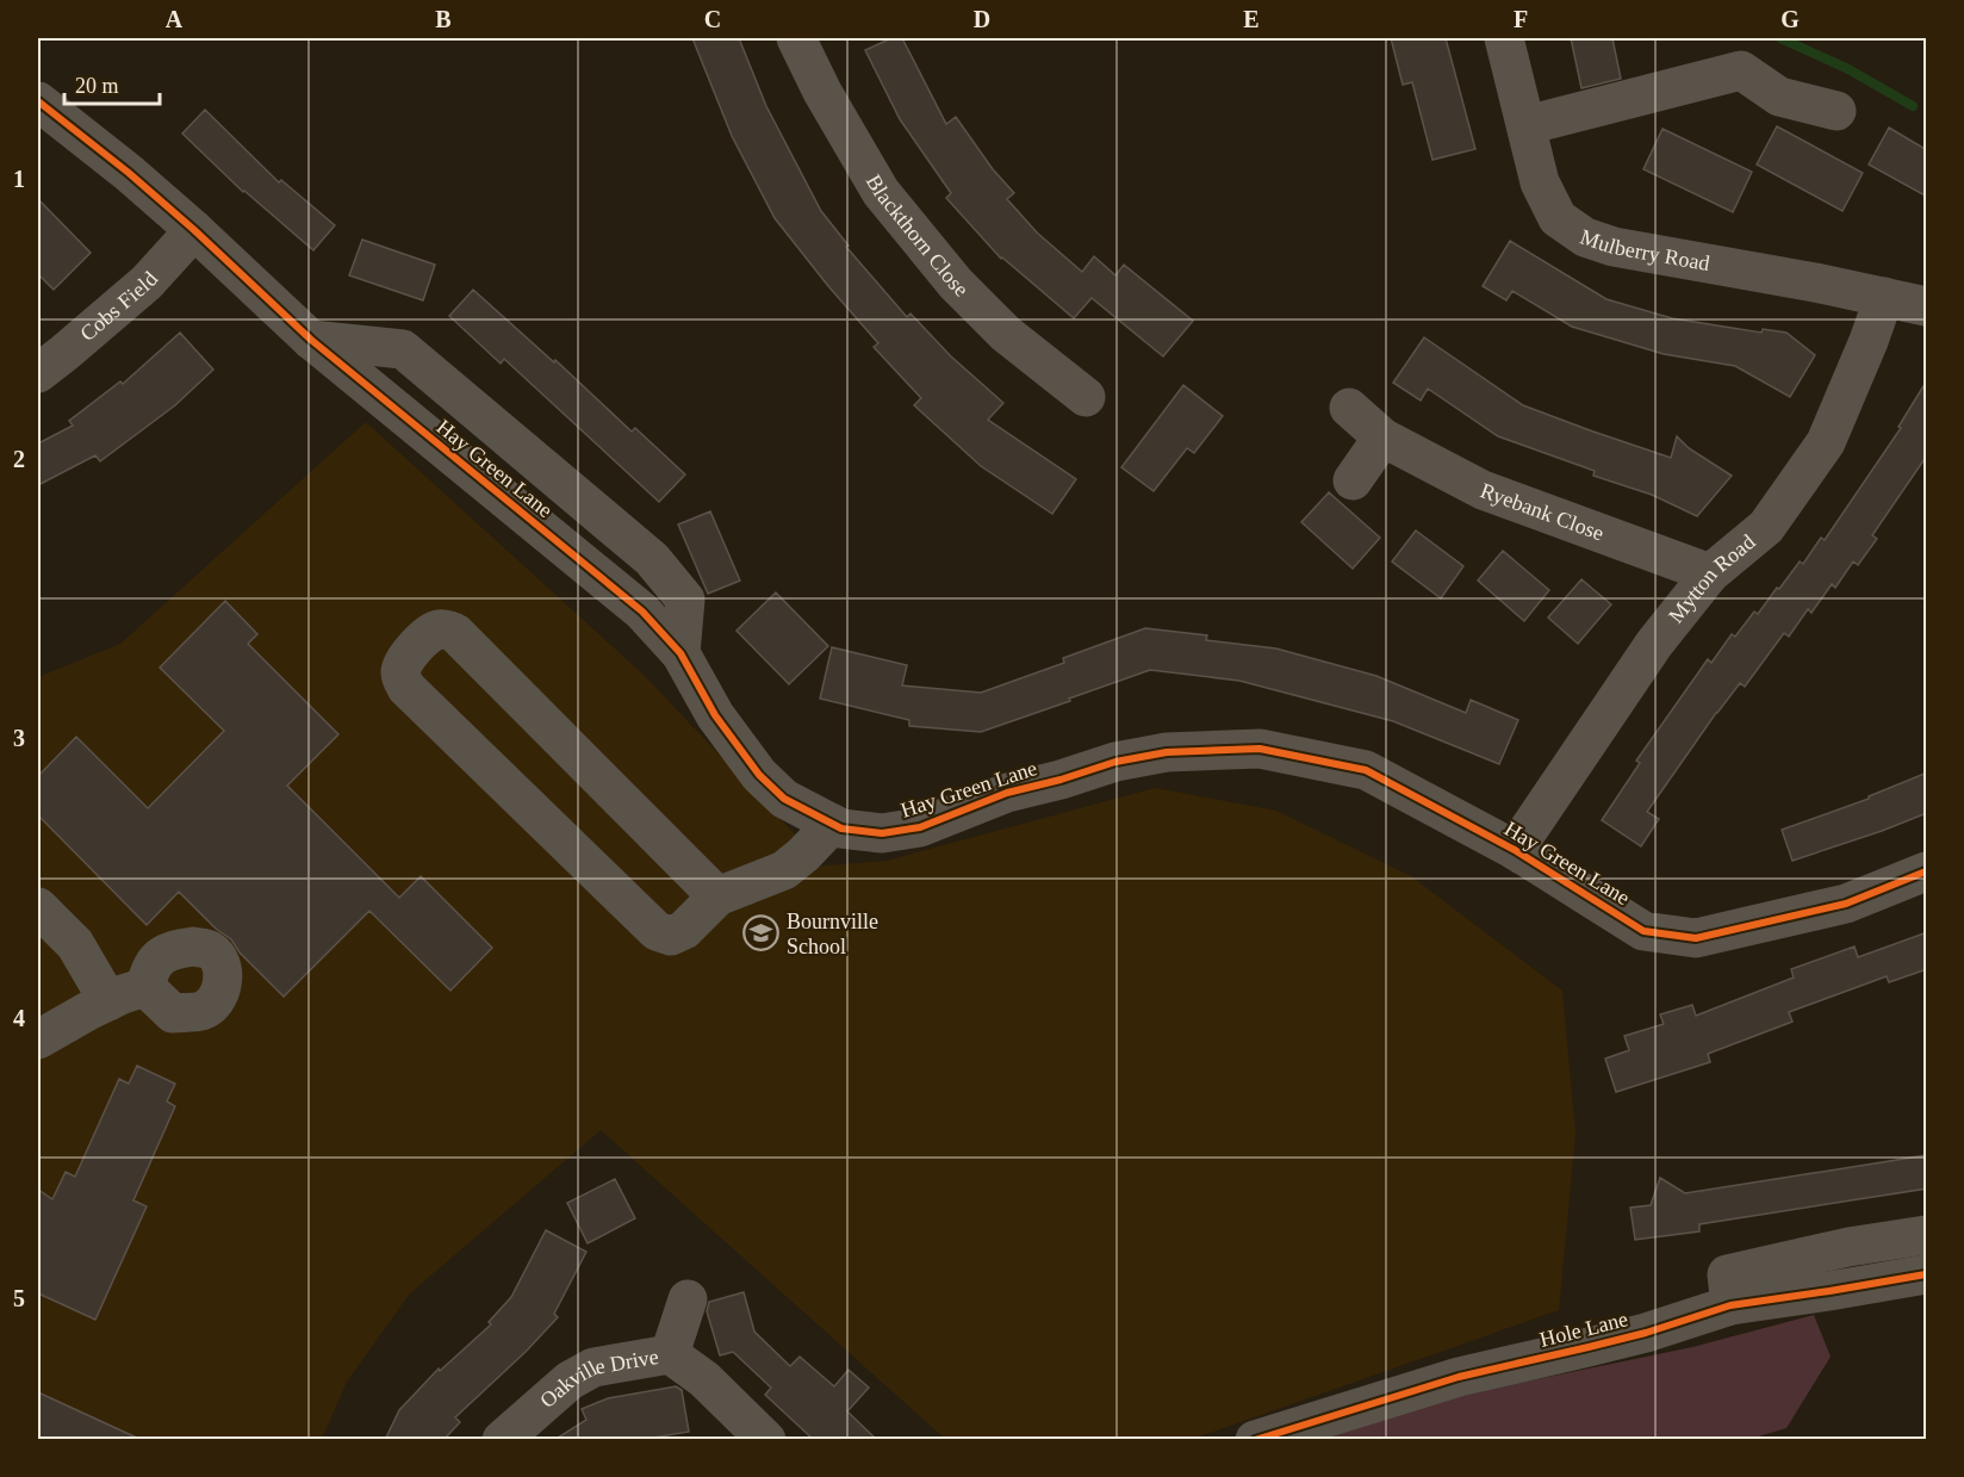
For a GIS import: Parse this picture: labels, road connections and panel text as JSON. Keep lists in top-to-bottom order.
{
  "streets": {
    "street": [
      "Blackthorn Close",
      "Mulberry Road",
      "Cobs Field",
      "Hay Green Lane",
      "Ryebank Close",
      "Mytton Road",
      "Hole Lane",
      "Oakville Drive"
    ]
  },
  "crossings": [
    ["Mulberry Road", "Mytton Road"],
    ["Cobs Field", "Hay Green Lane"],
    ["Hay Green Lane", "Mytton Road"],
    ["Ryebank Close", "Mytton Road"]
  ],
  "places": {
    "school or university": ["Bournville School"]
  },
  "scale_bar": "20 m",
  "grid": {
    "columns": [
      "A",
      "B",
      "C",
      "D",
      "E",
      "F",
      "G"
    ],
    "rows": [
      "1",
      "2",
      "3",
      "4",
      "5"
    ]
  }
}
